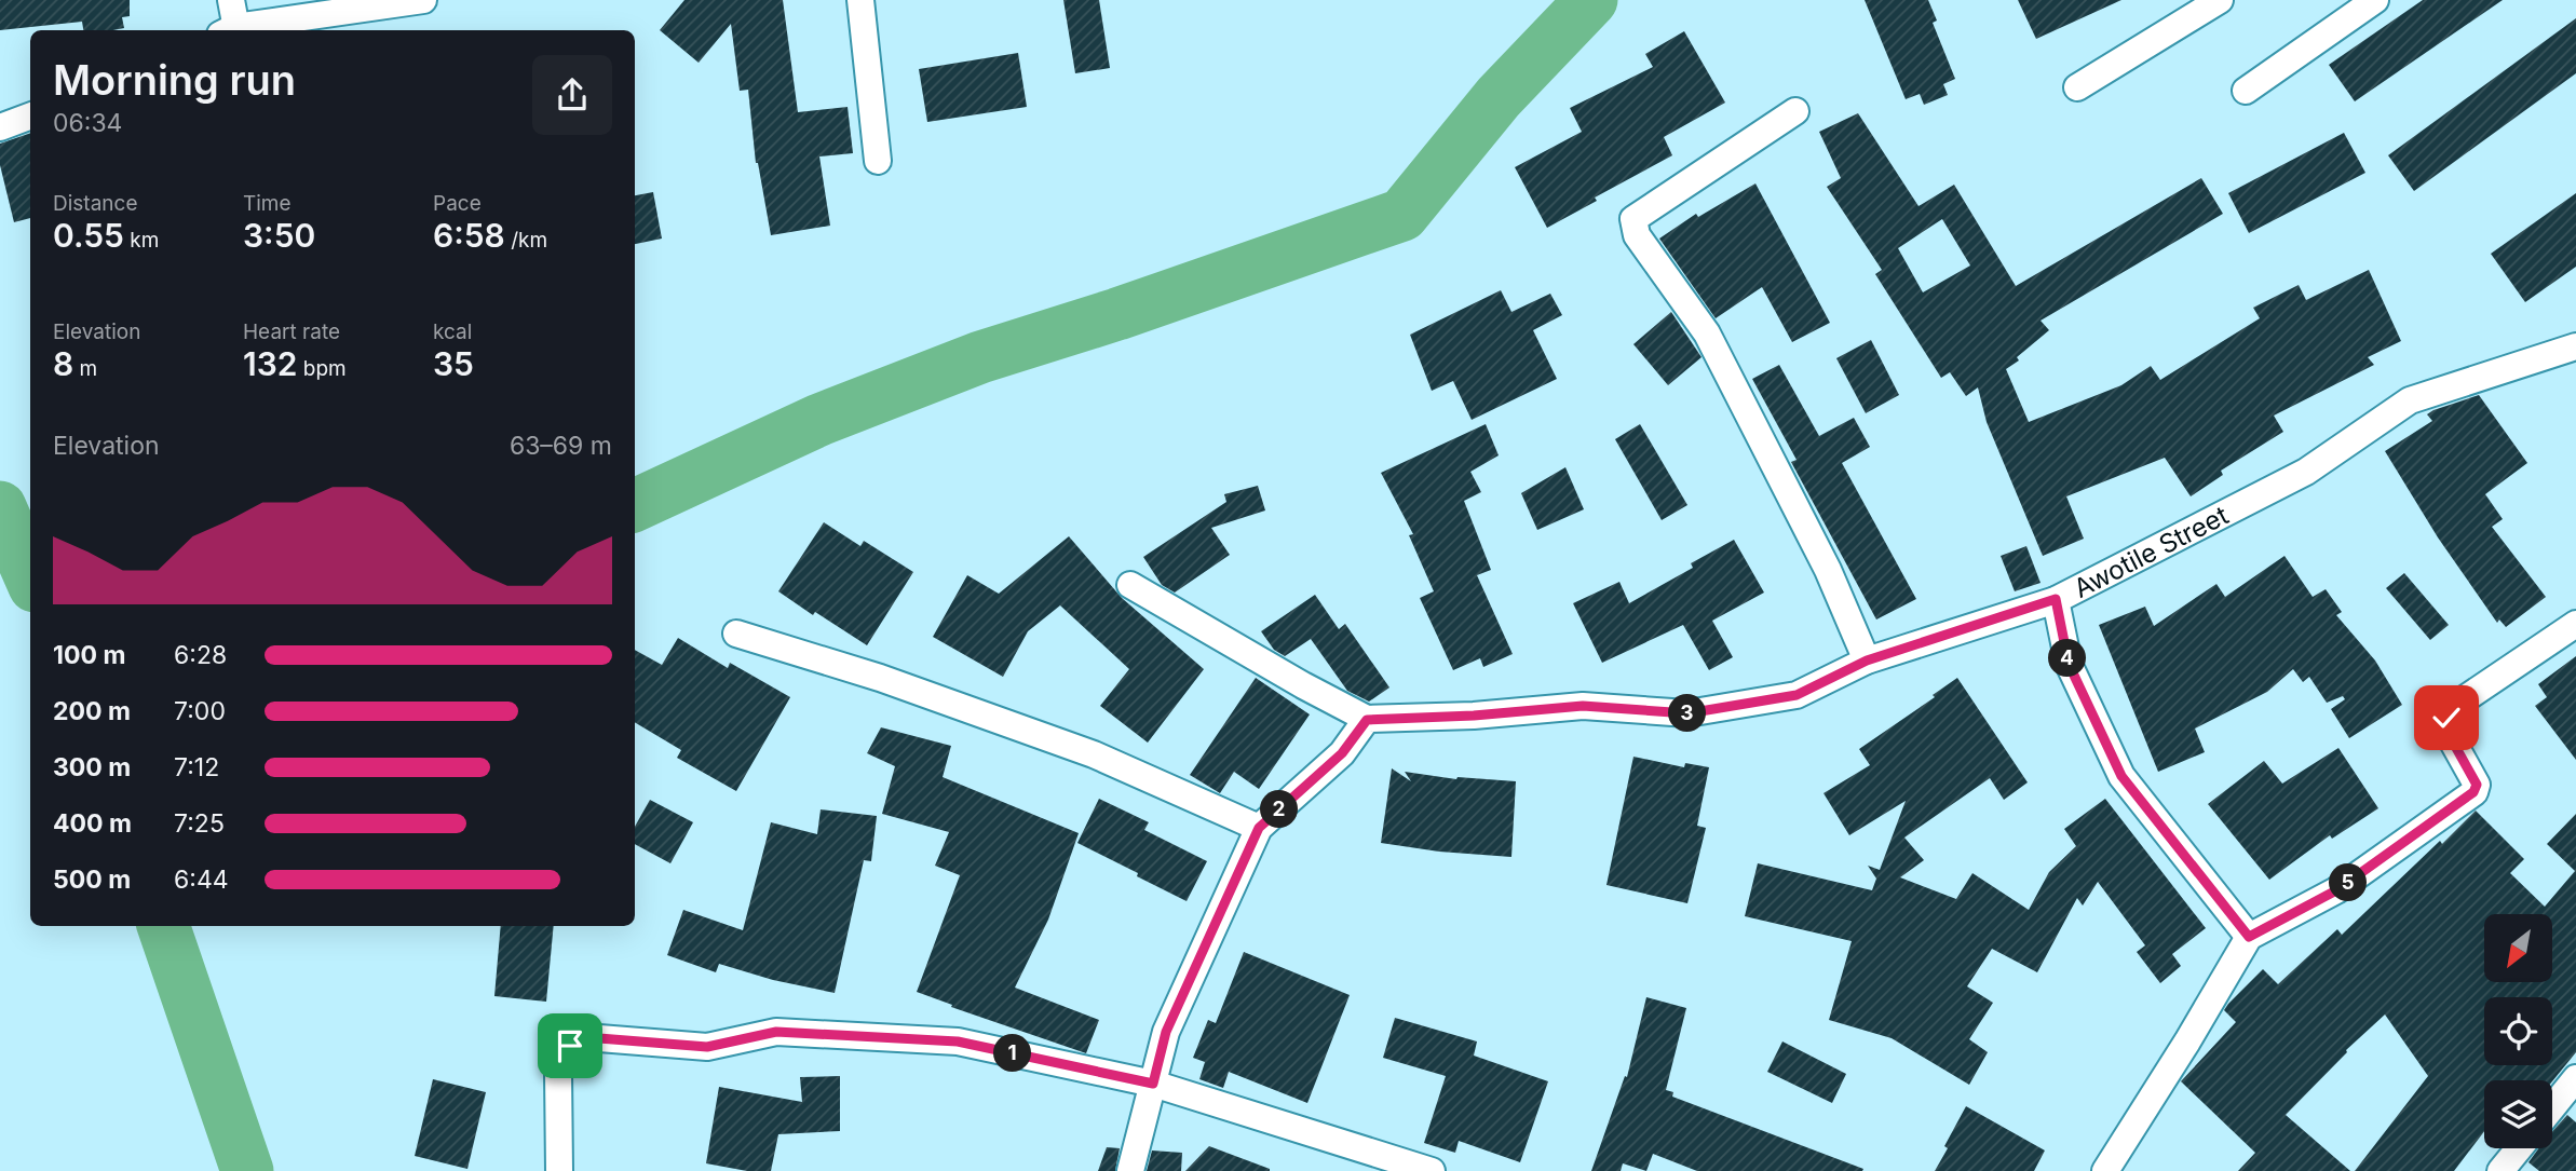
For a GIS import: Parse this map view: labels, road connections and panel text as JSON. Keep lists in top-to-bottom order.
{
  "streets": {
    "street": ["Awotile Street"]
  },
  "north": "bottom left",
  "page": {
    "heading": ["Morning run", "06:34"],
    "stats": [
      ["Distance", "0.55 km"],
      ["Time", "3:50"],
      ["Pace", "6:58 /km"],
      ["Elevation", "8 m"],
      ["Heart rate", "132 bpm"],
      ["kcal", "35"]
    ],
    "chart": ["Elevation", "63–69 m"],
    "list": [
      {
        "name": "100 m",
        "note": "6:28"
      },
      {
        "name": "200 m",
        "note": "7:00"
      },
      {
        "name": "300 m",
        "note": "7:12"
      },
      {
        "name": "400 m",
        "note": "7:25"
      },
      {
        "name": "500 m",
        "note": "6:44"
      }
    ],
    "pins": [
      "4",
      "3",
      "2",
      "5",
      "1"
    ]
  }
}
